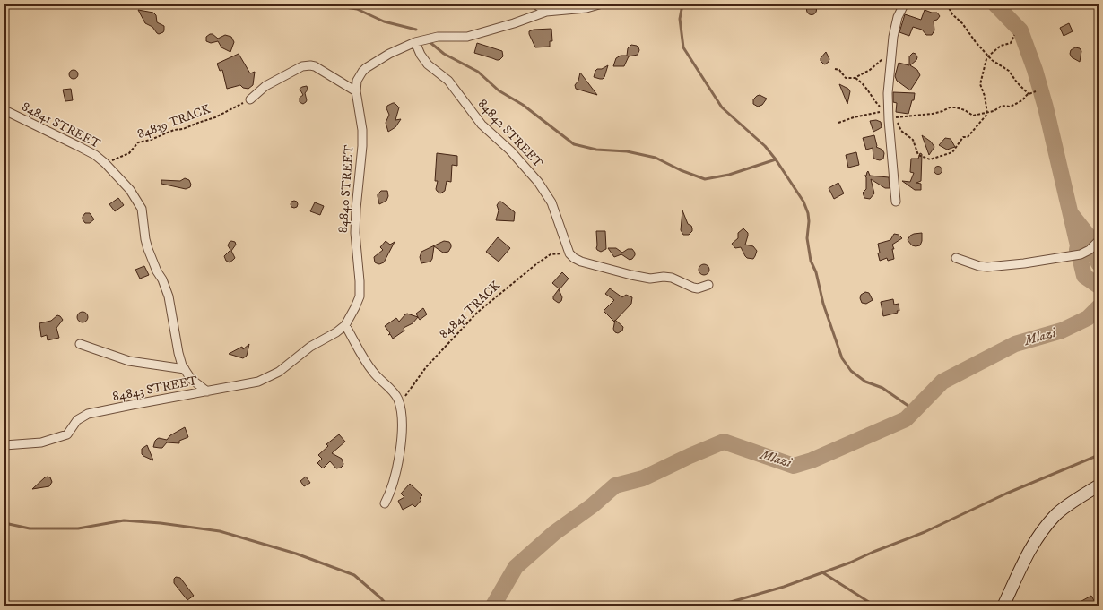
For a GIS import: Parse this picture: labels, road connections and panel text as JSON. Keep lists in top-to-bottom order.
{
  "streets": {
    "street": [
      "84841 STREET",
      "84842 STREET",
      "84840 STREET",
      "84843 STREET"
    ],
    "path": ["84839 TRACK", "84841 TRACK"]
  },
  "crossings": [
    ["84839 TRACK", "84841 STREET"],
    ["84841 STREET", "84843 STREET"],
    ["84842 STREET", "84840 STREET"],
    ["84842 STREET", "84841 TRACK"],
    ["84840 STREET", "84843 STREET"]
  ],
  "water": ["Mlazi"]
}
